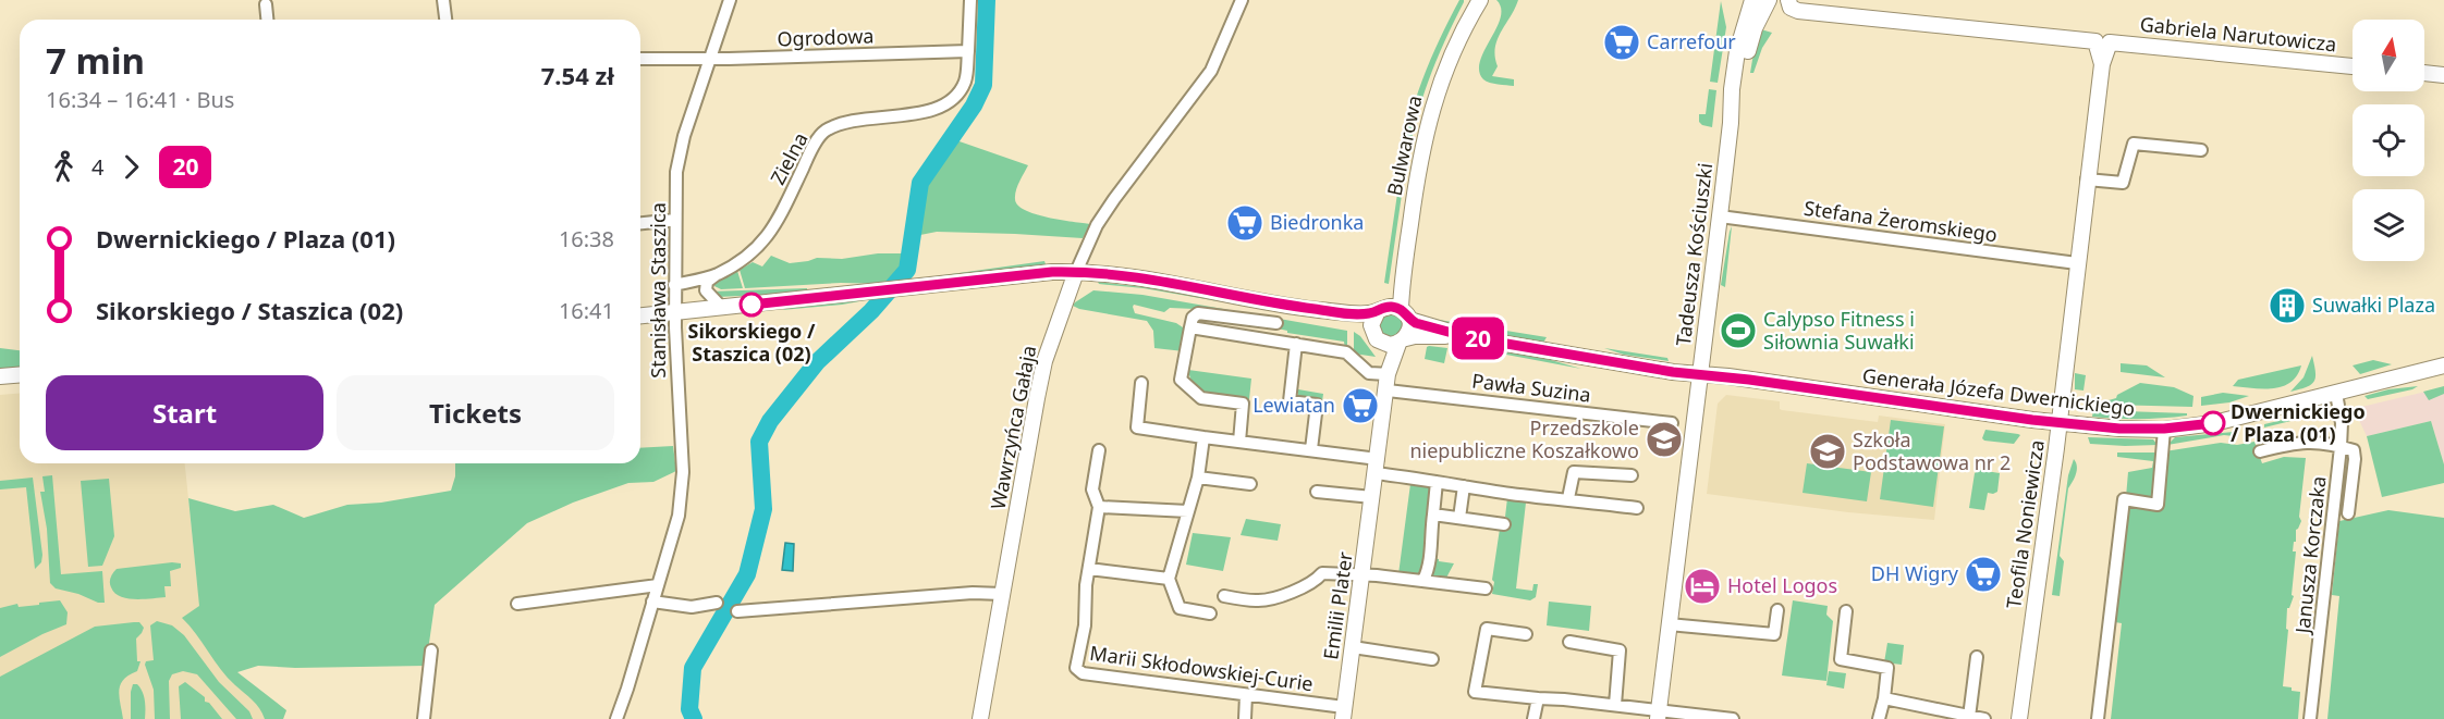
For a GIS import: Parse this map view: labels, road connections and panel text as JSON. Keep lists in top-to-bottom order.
{
  "streets": {
    "street": [
      "Gabriela Narutowicza",
      "Ogrodowa",
      "Bulwarowa",
      "Zielna",
      "Stefana Żeromskiego",
      "Tadeusza Kościuszki",
      "Stanisława Staszica",
      "Pawła Suzina",
      "Generała Józefa Dwernickiego",
      "Wawrzyńca Gałaja",
      "Teofila Noniewicza",
      "Janusza Korczaka",
      "Emilii Plater",
      "Marii Skłodowskiej-Curie"
    ]
  },
  "crossings": [
    ["Gabriela Narutowicza", "Teofila Noniewicza"],
    ["Ogrodowa", "Zielna"],
    ["Ogrodowa", "Stanisława Staszica"],
    ["Bulwarowa", "Emilii Plater"],
    ["Zielna", "Stanisława Staszica"],
    ["Stefana Żeromskiego", "Tadeusza Kościuszki"],
    ["Stefana Żeromskiego", "Teofila Noniewicza"],
    ["Tadeusza Kościuszki", "Generała Józefa Dwernickiego"],
    ["Pawła Suzina", "Emilii Plater"],
    ["Generała Józefa Dwernickiego", "Teofila Noniewicza"],
    ["Generała Józefa Dwernickiego", "Janusza Korczaka"],
    ["Emilii Plater", "Marii Skłodowskiej-Curie"]
  ],
  "places": {
    "supermarket": [
      "Carrefour",
      "Biedronka",
      "Lewiatan",
      "DH Wigry"
    ],
    "other": ["Sikorskiego / Staszica (02)", "Dwernickiego / Plaza (01)"],
    "building": ["Suwałki Plaza"],
    "sports": ["Calypso Fitness i Siłownia Suwałki"],
    "school or university": ["Przedszkole niepubliczne Koszałkowo", "Szkoła Podstawowa nr 2"],
    "hotel": ["Hotel Logos"]
  },
  "lines": ["bus line 20"],
  "north": "top",
  "page": {
    "on_map": "20",
    "heading": ["7 min", "16:34 – 16:41 · Bus", "7.54 zł"],
    "legs": ["4", "20"],
    "list": [
      {
        "name": "Dwernickiego / Plaza (01)",
        "value": "16:38"
      },
      {
        "name": "Sikorskiego / Staszica (02)",
        "value": "16:41"
      }
    ],
    "buttons": ["Start", "Tickets"]
  }
}
